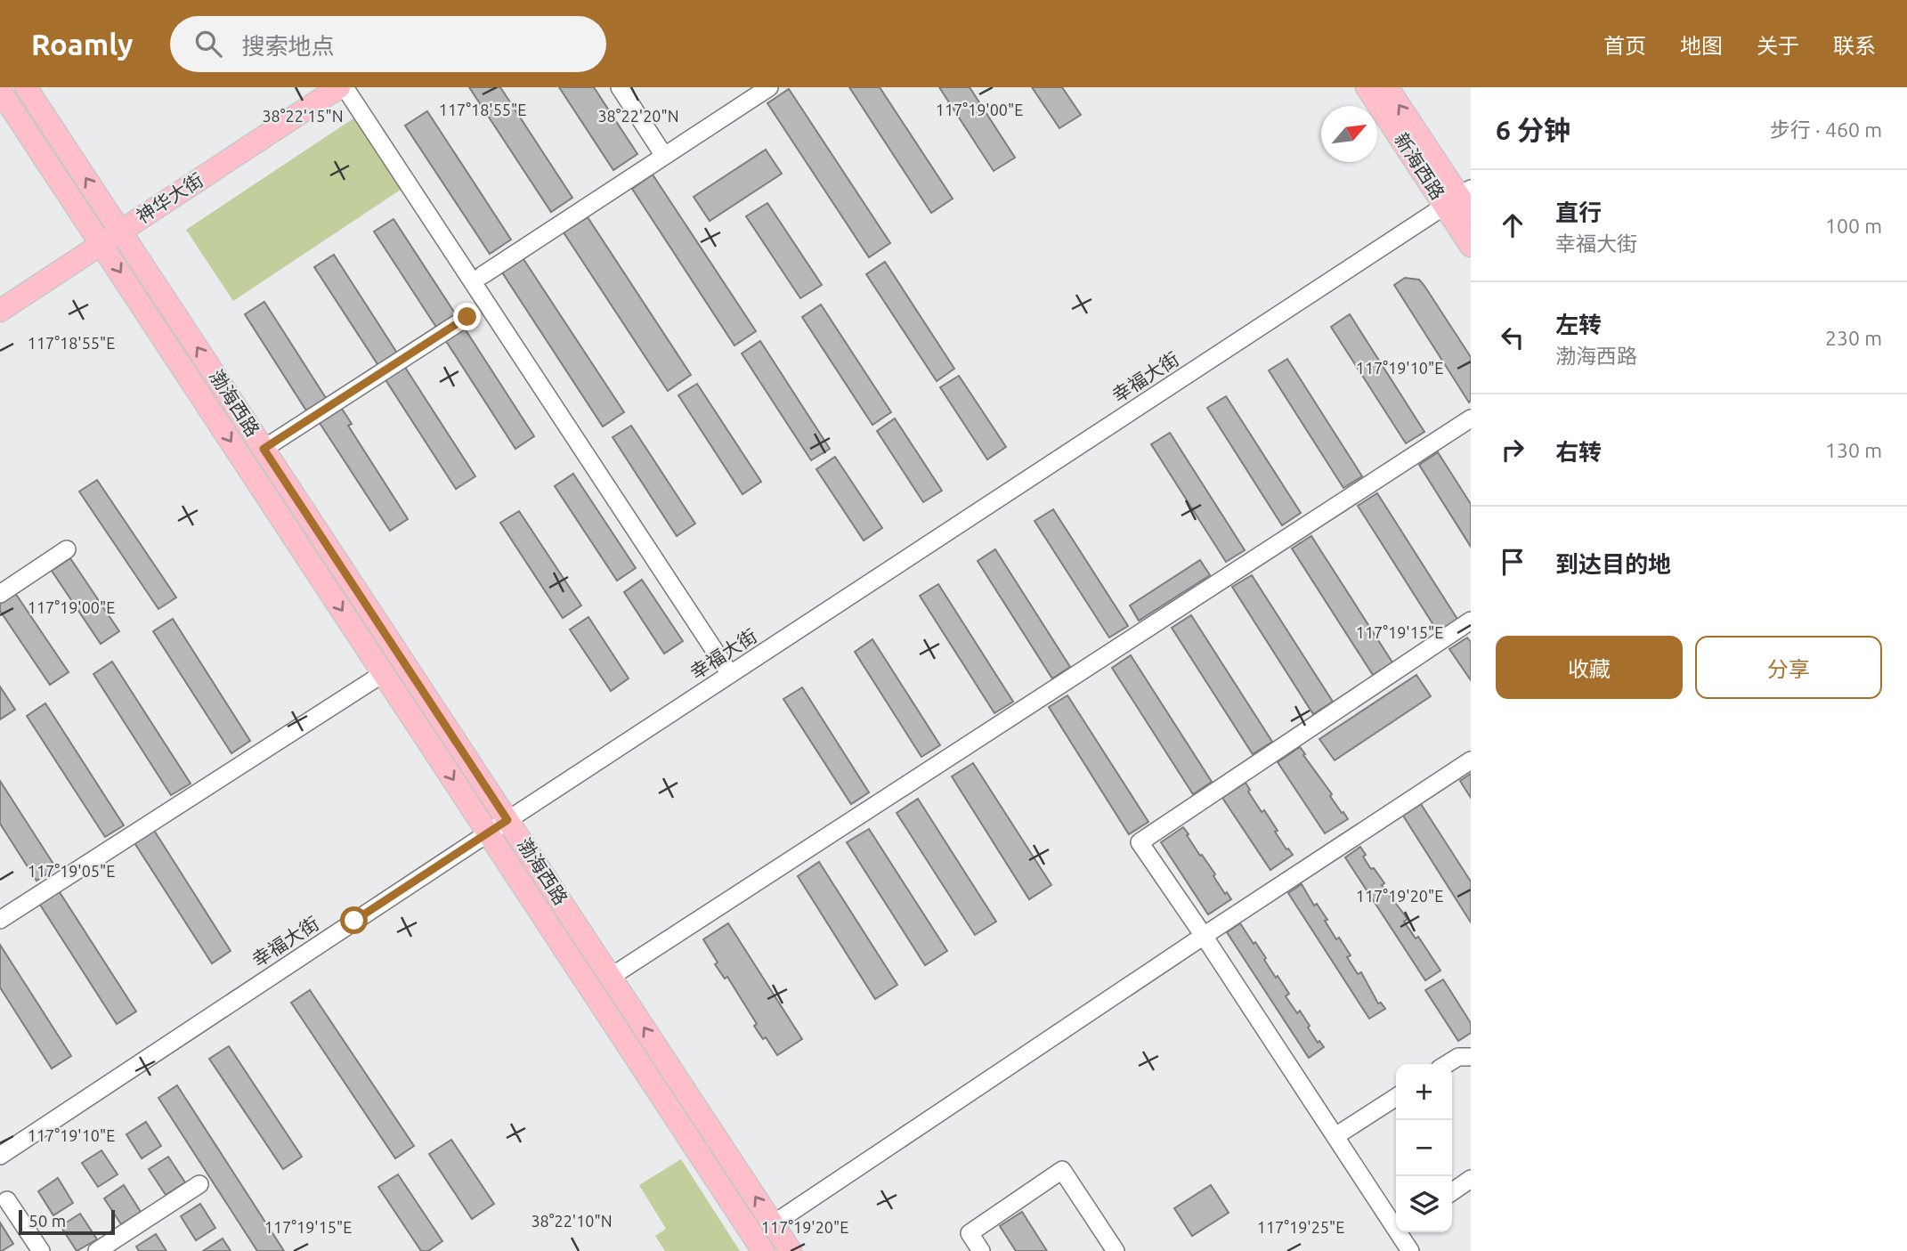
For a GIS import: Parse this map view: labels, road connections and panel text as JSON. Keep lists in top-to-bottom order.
{
  "streets": {
    "main road": ["新海西路", "神华大街", "渤海西路"],
    "street": ["幸福大街"]
  },
  "crossings": [
    ["新海西路", "幸福大街"],
    ["神华大街", "渤海西路"],
    ["幸福大街", "渤海西路"]
  ],
  "scale_bar": "50 m",
  "north": "top right",
  "page": {
    "header": "Roamly",
    "search": "搜索地点",
    "nav": [
      "首页",
      "地图",
      "关于",
      "联系"
    ],
    "heading": ["6 分钟", "步行 · 460 m"],
    "list": [
      ["直行", "幸福大街", "100 m"],
      ["左转", "渤海西路", "230 m"],
      ["右转", "130 m"],
      "到达目的地"
    ],
    "buttons": ["收藏", "分享"],
    "map_buttons": ["+", "−"],
    "scale": "50 m"
  },
  "coordinates": [
    "117°18'55\"E",
    "117°19'00\"E",
    "38°22'15\"N",
    "38°22'20\"N",
    "117°19'10\"E",
    "117°19'15\"E",
    "117°19'05\"E",
    "117°19'20\"E",
    "38°22'10\"N",
    "117°19'25\"E"
  ]
}
